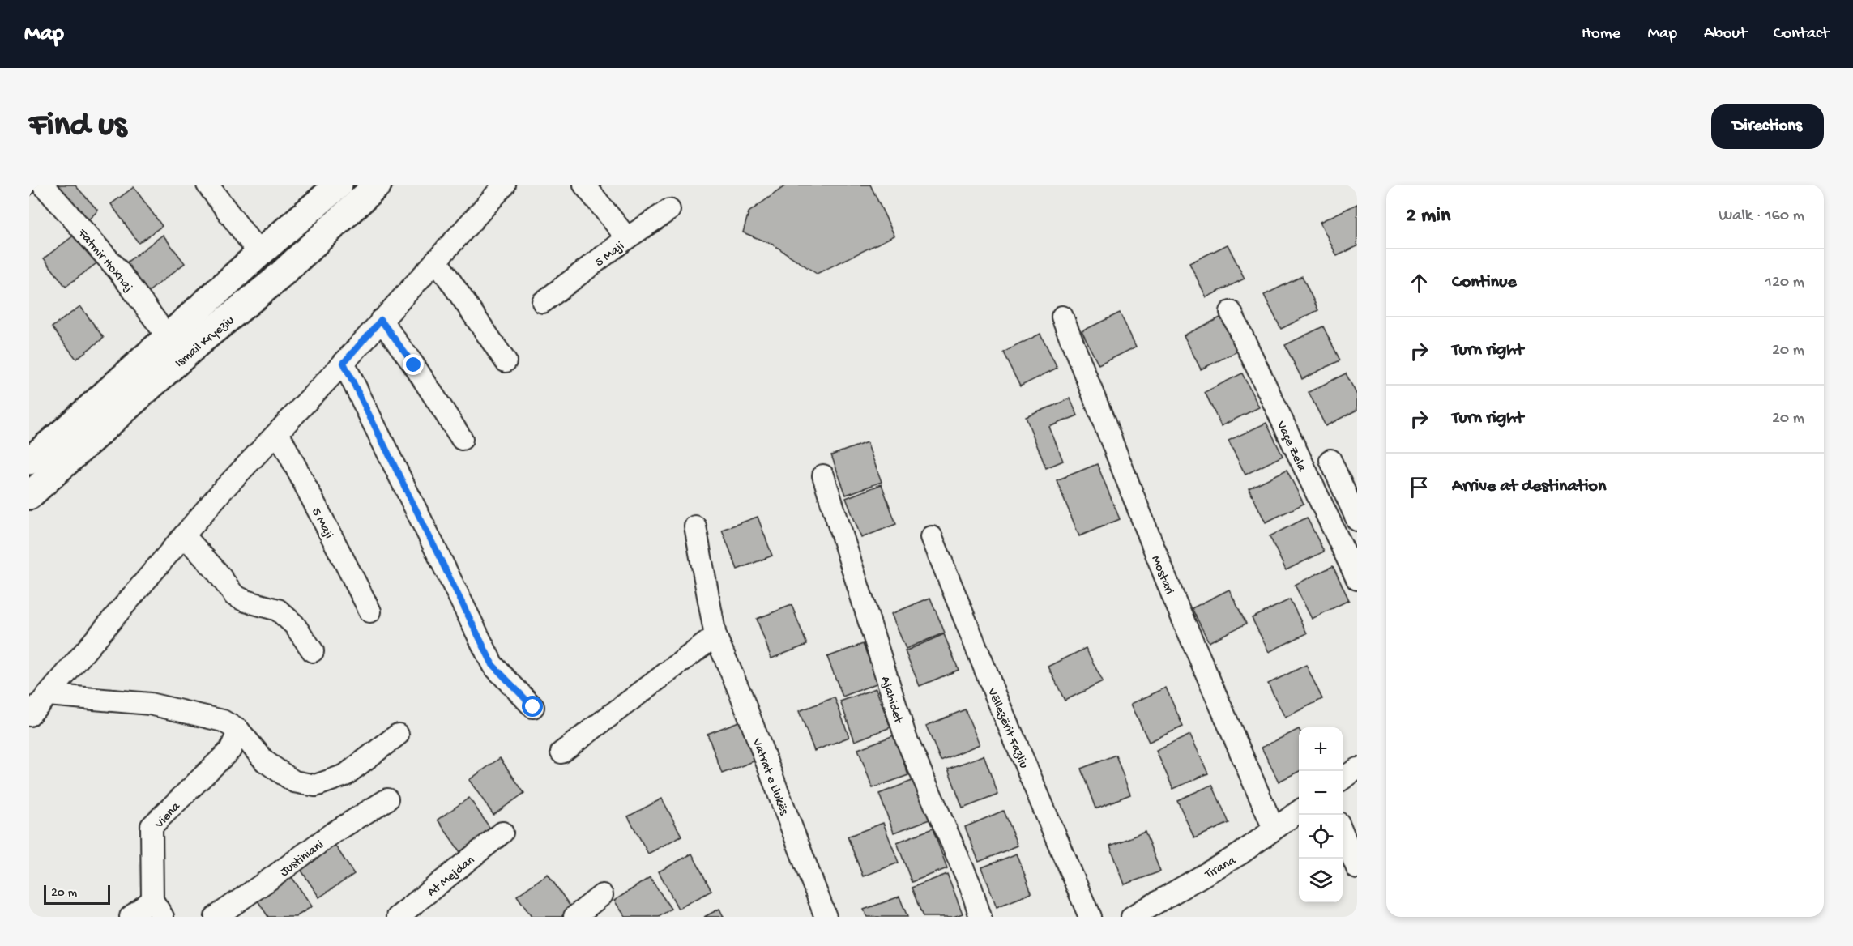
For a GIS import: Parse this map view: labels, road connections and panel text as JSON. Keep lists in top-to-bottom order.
{
  "streets": {
    "main road": ["Ismail Kryeziu"],
    "street": [
      "5 Maji",
      "Fatmir Hoxhaj",
      "Vaçe Zela",
      "Mostari",
      "Ajahidet",
      "Vëllezërit Fazliu",
      "Vatrat e Llukës",
      "Viena",
      "Justiniani",
      "Tirana",
      "At Mejdan"
    ]
  },
  "crossings": [
    ["Fatmir Hoxhaj", "Ismail Kryeziu"],
    ["Mostari", "Tirana"]
  ],
  "scale_bar": "20 m",
  "page": {
    "header": "Map",
    "nav": [
      "Home",
      "Map",
      "About",
      "Contact"
    ],
    "buttons": "Directions",
    "title": "Find us",
    "heading": ["2 min", "Walk · 160 m"],
    "list": [
      ["Continue", "120 m"],
      ["Turn right", "20 m"],
      ["Turn right", "20 m"],
      "Arrive at destination"
    ],
    "map_buttons": ["+", "−"],
    "scale": "20 m"
  }
}
